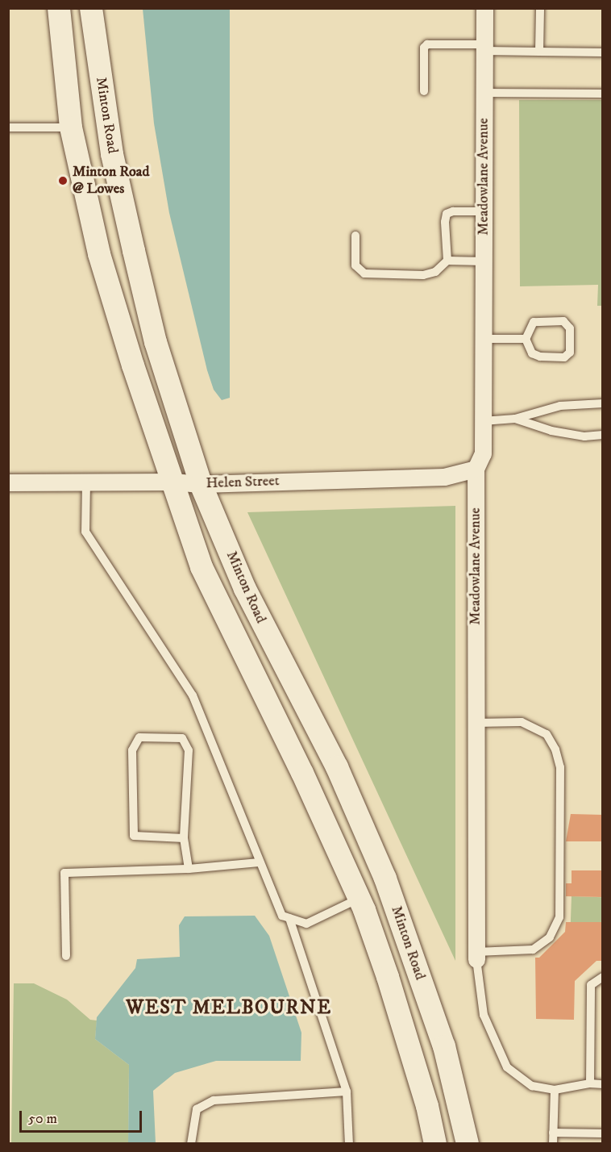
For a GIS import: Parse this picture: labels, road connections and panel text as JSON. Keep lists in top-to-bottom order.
{
  "streets": {
    "main road": ["Minton Road"],
    "street": ["Meadowlane Avenue", "Helen Street"]
  },
  "crossings": [
    ["Minton Road", "Helen Street"],
    ["Meadowlane Avenue", "Helen Street"]
  ],
  "districts": ["WEST MELBOURNE"],
  "places": ["Minton Road @ Lowes"],
  "scale_bar": "50 m"
}
